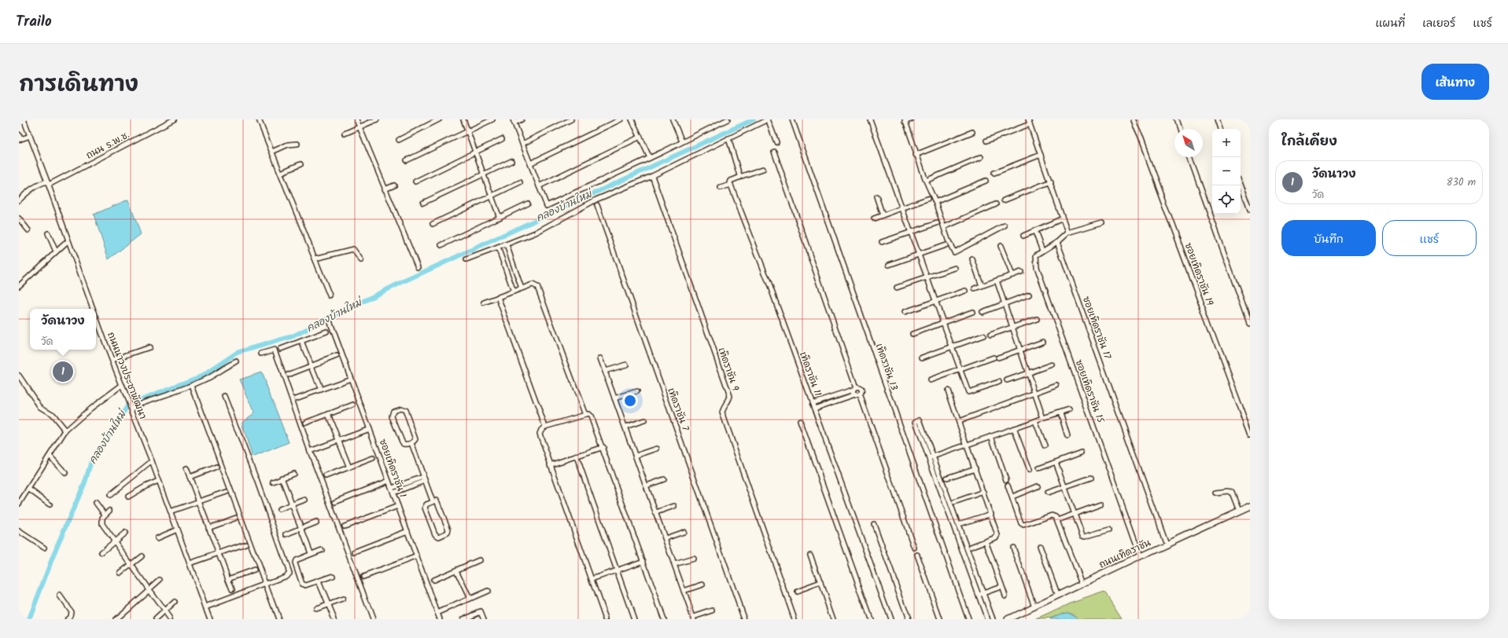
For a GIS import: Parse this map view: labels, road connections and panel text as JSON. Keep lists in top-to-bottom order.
{
  "streets": {
    "street": [
      "ถนน ร.พ.ช.",
      "ซอยเทิดราชัน 19",
      "ซอยเทิดราชัน 17",
      "เทิดราชัน 13",
      "เทิดราชัน 9",
      "เทิดราชัน 11",
      "ถนนนาวงประชาพัฒนา",
      "ซอยเทิดราชัน 15",
      "เทิดราชัน 7",
      "ซอยเทิดราชัน 1",
      "ถนนเทิดราชัน"
    ]
  },
  "crossings": [
    ["ถนน ร.พ.ช.", "ถนนนาวงประชาพัฒนา"],
    ["ซอยเทิดราชัน 17", "ถนนเทิดราชัน"],
    ["ซอยเทิดราชัน 15", "ถนนเทิดราชัน"]
  ],
  "water": ["คลองบ้านใหม่"],
  "north": "top left",
  "page": {
    "header": "Trailo",
    "nav": ["แผนที่", "เลเยอร์", "แชร์"],
    "title": "การเดินทาง",
    "buttons": [
      "เส้นทาง",
      ["บันทึก", "แชร์"]
    ],
    "heading": "ใกล้เคียง",
    "map_buttons": ["+", "−"],
    "list": [
      {
        "mark": "1",
        "name": "วัดนาวง",
        "note": "วัด",
        "value": "830 m"
      }
    ],
    "popup": ["วัดนาวง", "วัด"],
    "pins": "1"
  }
}
